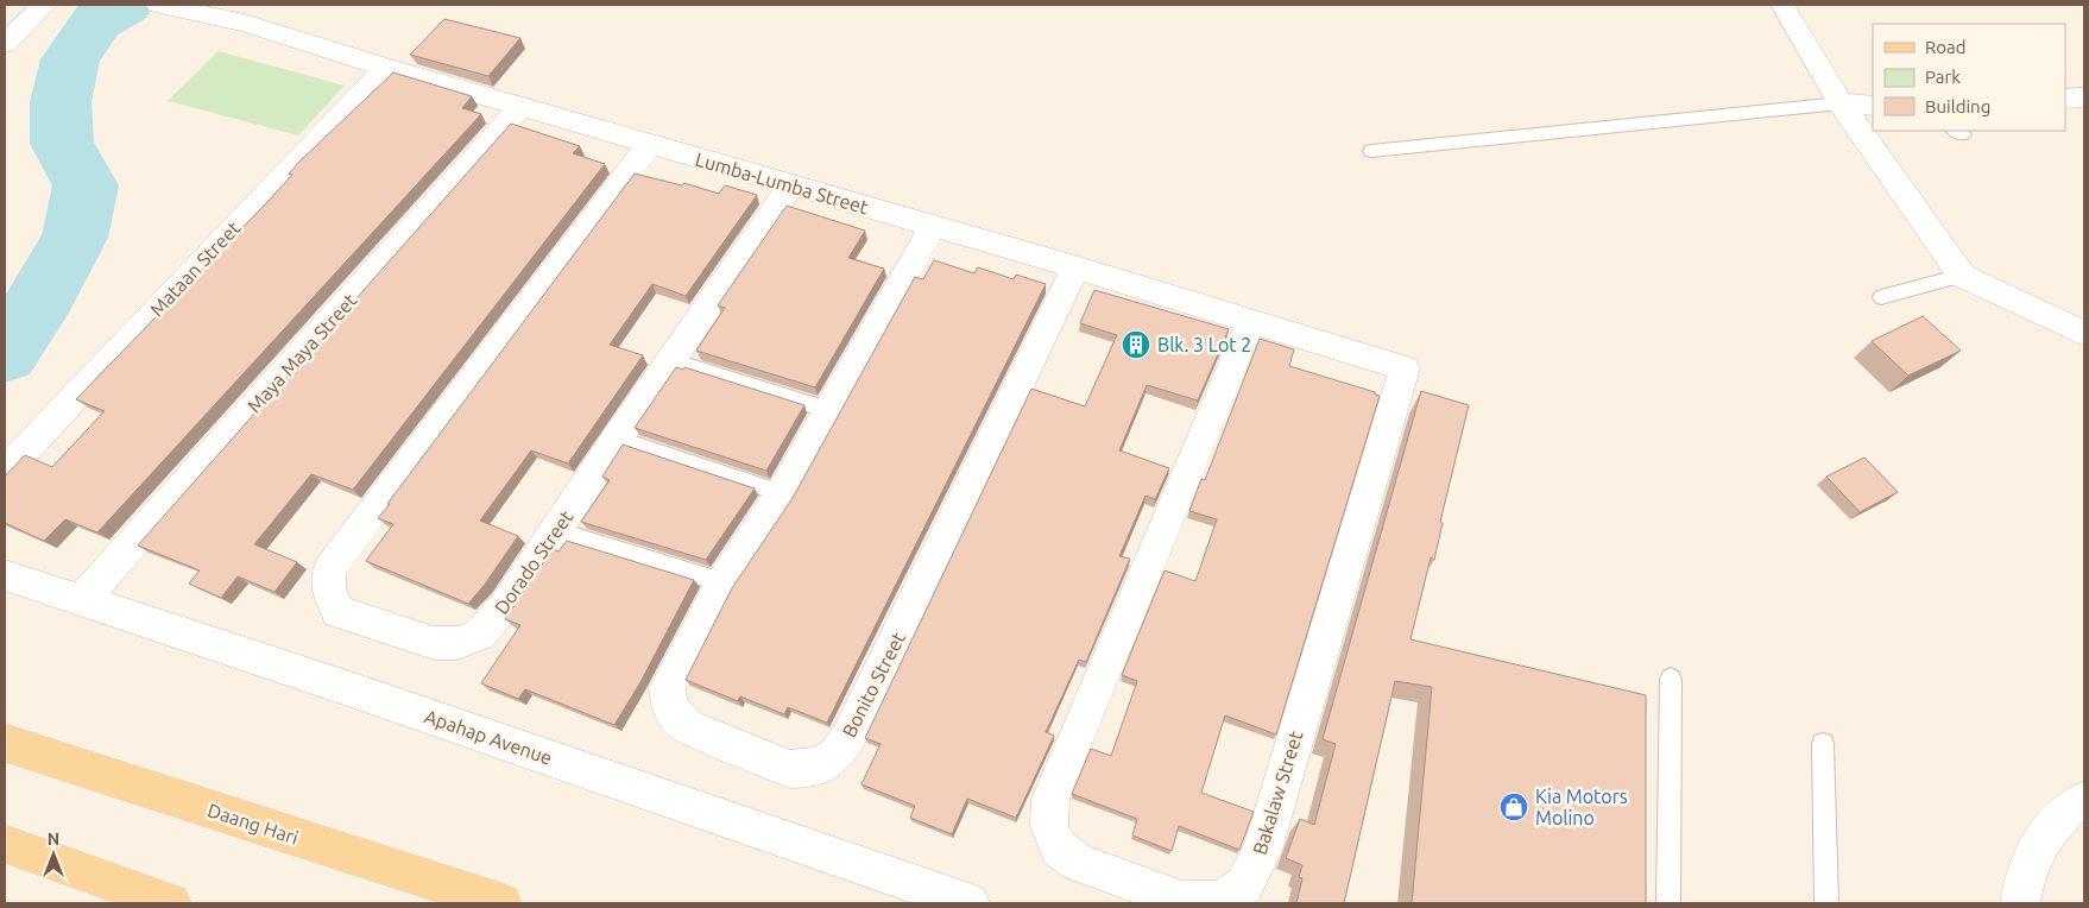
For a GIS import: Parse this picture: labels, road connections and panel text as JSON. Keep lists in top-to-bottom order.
{
  "streets": {
    "main road": ["Daang Hari"],
    "street": [
      "Lumba-Lumba Street",
      "Mataan Street",
      "Maya Maya Street",
      "Dorado Street",
      "Bonito Street",
      "Apahap Avenue",
      "Bakalaw Street"
    ]
  },
  "crossings": [
    ["Lumba-Lumba Street", "Mataan Street"],
    ["Lumba-Lumba Street", "Maya Maya Street"],
    ["Lumba-Lumba Street", "Dorado Street"],
    ["Lumba-Lumba Street", "Bonito Street"],
    ["Lumba-Lumba Street", "Bakalaw Street"],
    ["Maya Maya Street", "Apahap Avenue"]
  ],
  "places": {
    "building": ["Blk. 3 Lot 2"],
    "shop": ["Kia Motors Molino"]
  },
  "legend": ["Road", "Park", "Building"],
  "north": "top"
}
